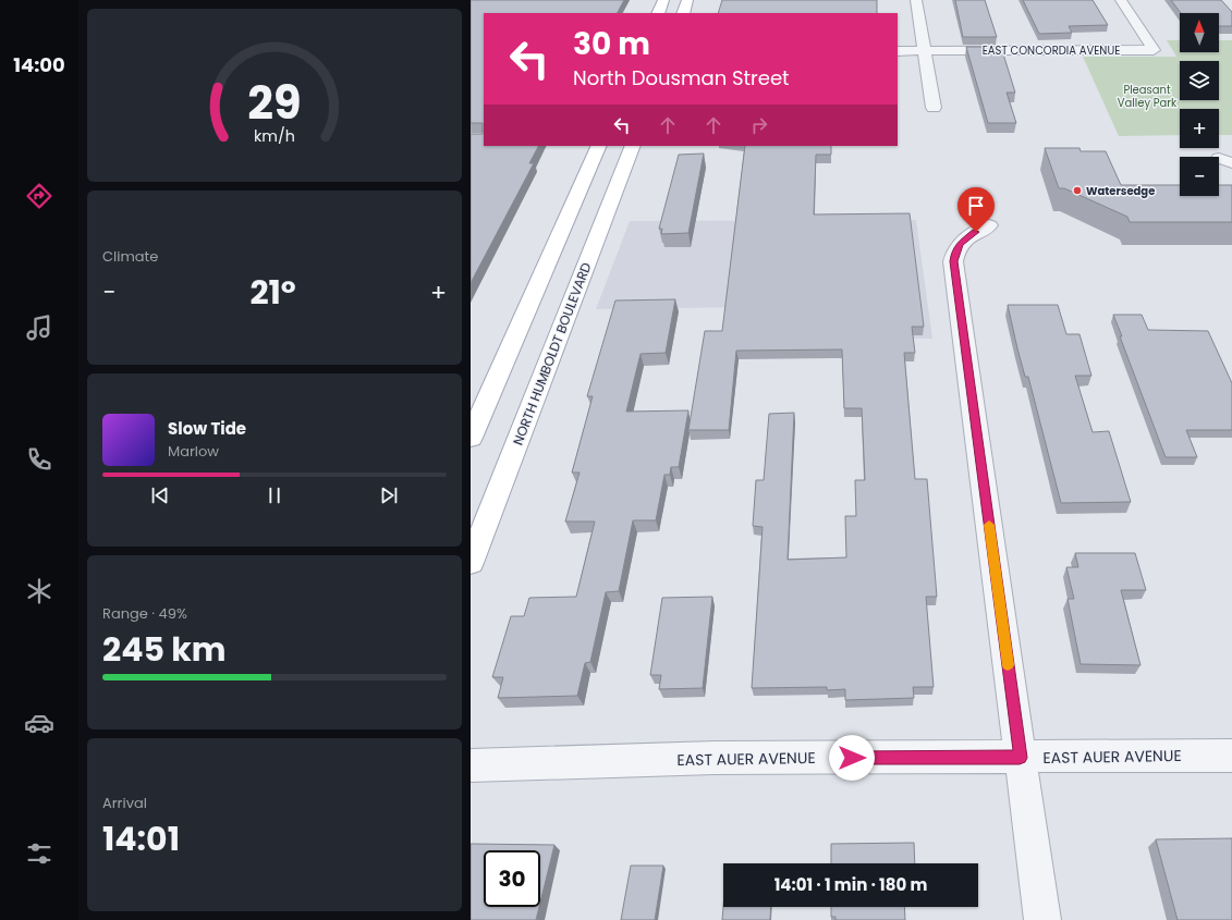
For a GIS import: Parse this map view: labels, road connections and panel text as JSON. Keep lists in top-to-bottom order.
{
  "streets": {
    "main road": ["NORTH HUMBOLDT BOULEVARD"],
    "street": ["EAST CONCORDIA AVENUE", "EAST AUER AVENUE"]
  },
  "parks": ["Pleasant Valley Park"],
  "places": ["Watersedge"],
  "north": "top",
  "page": {
    "tabs": "14:00",
    "map_buttons": ["+", "−"],
    "turn": ["30 m", "North Dousman Street"],
    "tile": [
      "Climate",
      ["Range · 49%", "245 km"],
      ["Arrival", "14:01"]
    ],
    "heat": ["−", "21°", "+"],
    "song": ["Slow Tide", "Marlow"],
    "limit": "30",
    "trip": "14:01 · 1 min · 180 m",
    "gauge": ["29", "km/h"]
  }
}
